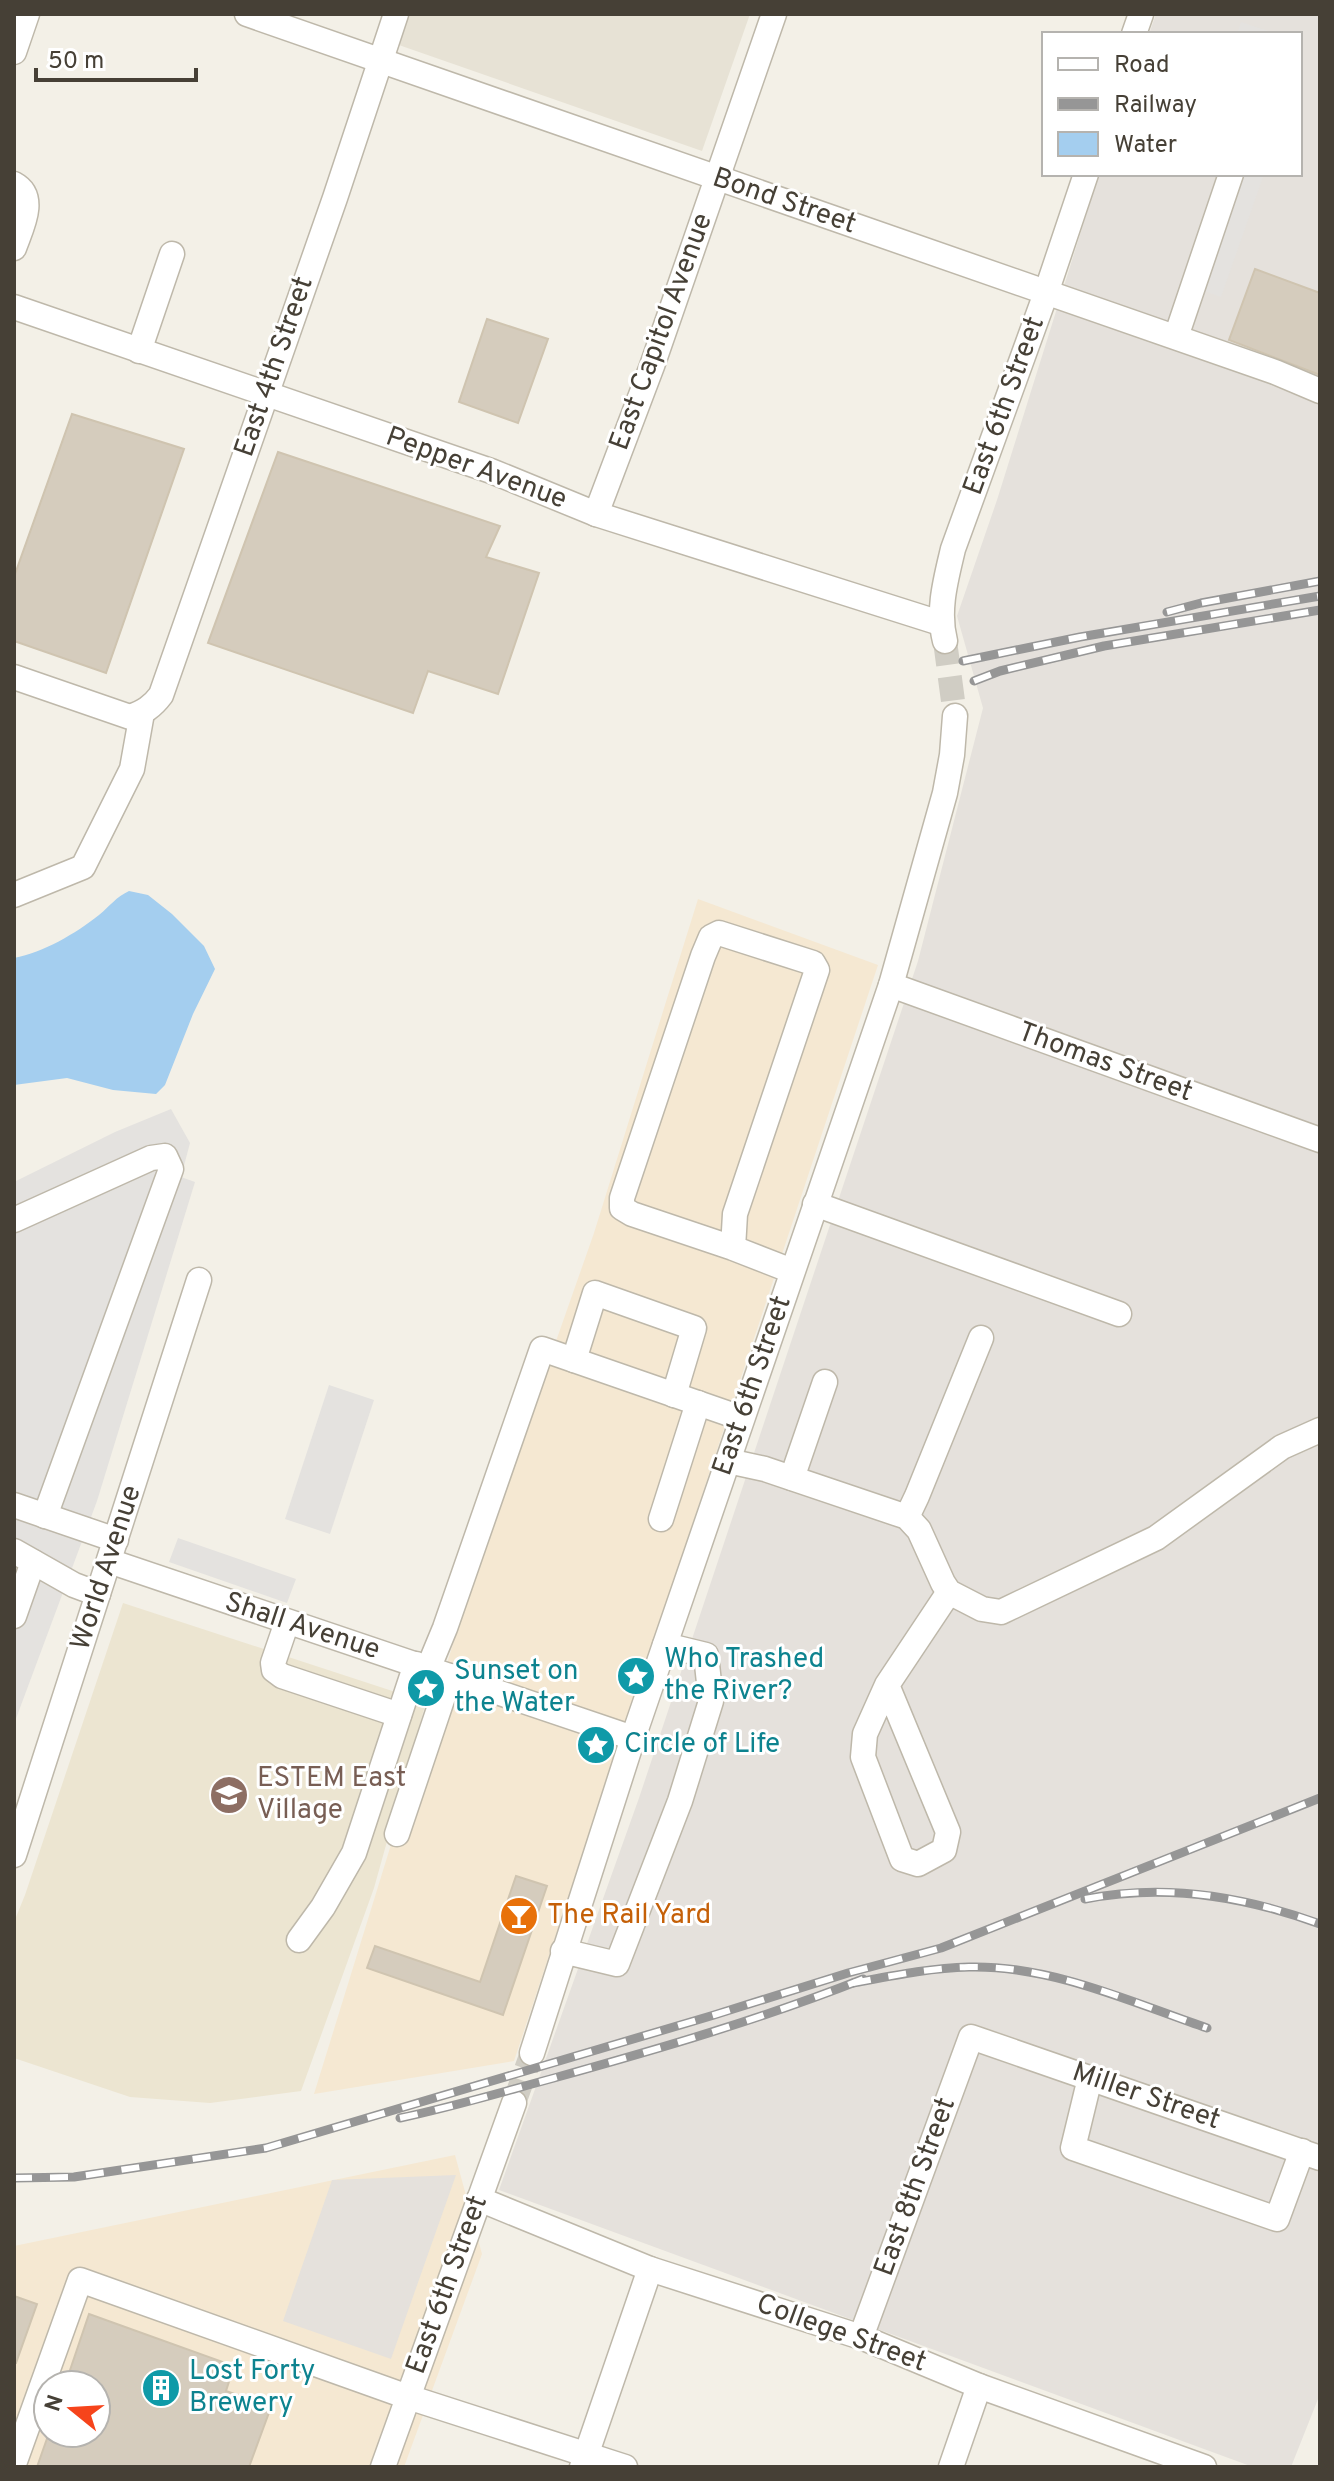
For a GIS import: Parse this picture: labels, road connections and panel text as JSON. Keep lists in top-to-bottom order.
{
  "streets": {
    "street": [
      "Bond Street",
      "East Capitol Avenue",
      "East 4th Street",
      "East 6th Street",
      "Pepper Avenue",
      "Thomas Street",
      "World Avenue",
      "Shall Avenue",
      "Miller Street",
      "East 8th Street",
      "College Street"
    ]
  },
  "crossings": [
    ["Bond Street", "East Capitol Avenue"],
    ["Bond Street", "East 4th Street"],
    ["Bond Street", "East 6th Street"],
    ["East Capitol Avenue", "Pepper Avenue"],
    ["East 4th Street", "Pepper Avenue"],
    ["East 6th Street", "Pepper Avenue"],
    ["East 6th Street", "Thomas Street"],
    ["East 6th Street", "Shall Avenue"],
    ["East 6th Street", "College Street"],
    ["World Avenue", "Shall Avenue"],
    ["Miller Street", "East 8th Street"],
    ["East 8th Street", "College Street"]
  ],
  "places": {
    "place": ["Who Trashed the River?", "Sunset on the Water", "Circle of Life"],
    "school or university": ["ESTEM East Village"],
    "bar": ["The Rail Yard"],
    "building": ["Lost Forty Brewery"]
  },
  "legend": ["Road", "Railway", "Water"],
  "scale_bar": "50 m",
  "north": "left"
}
